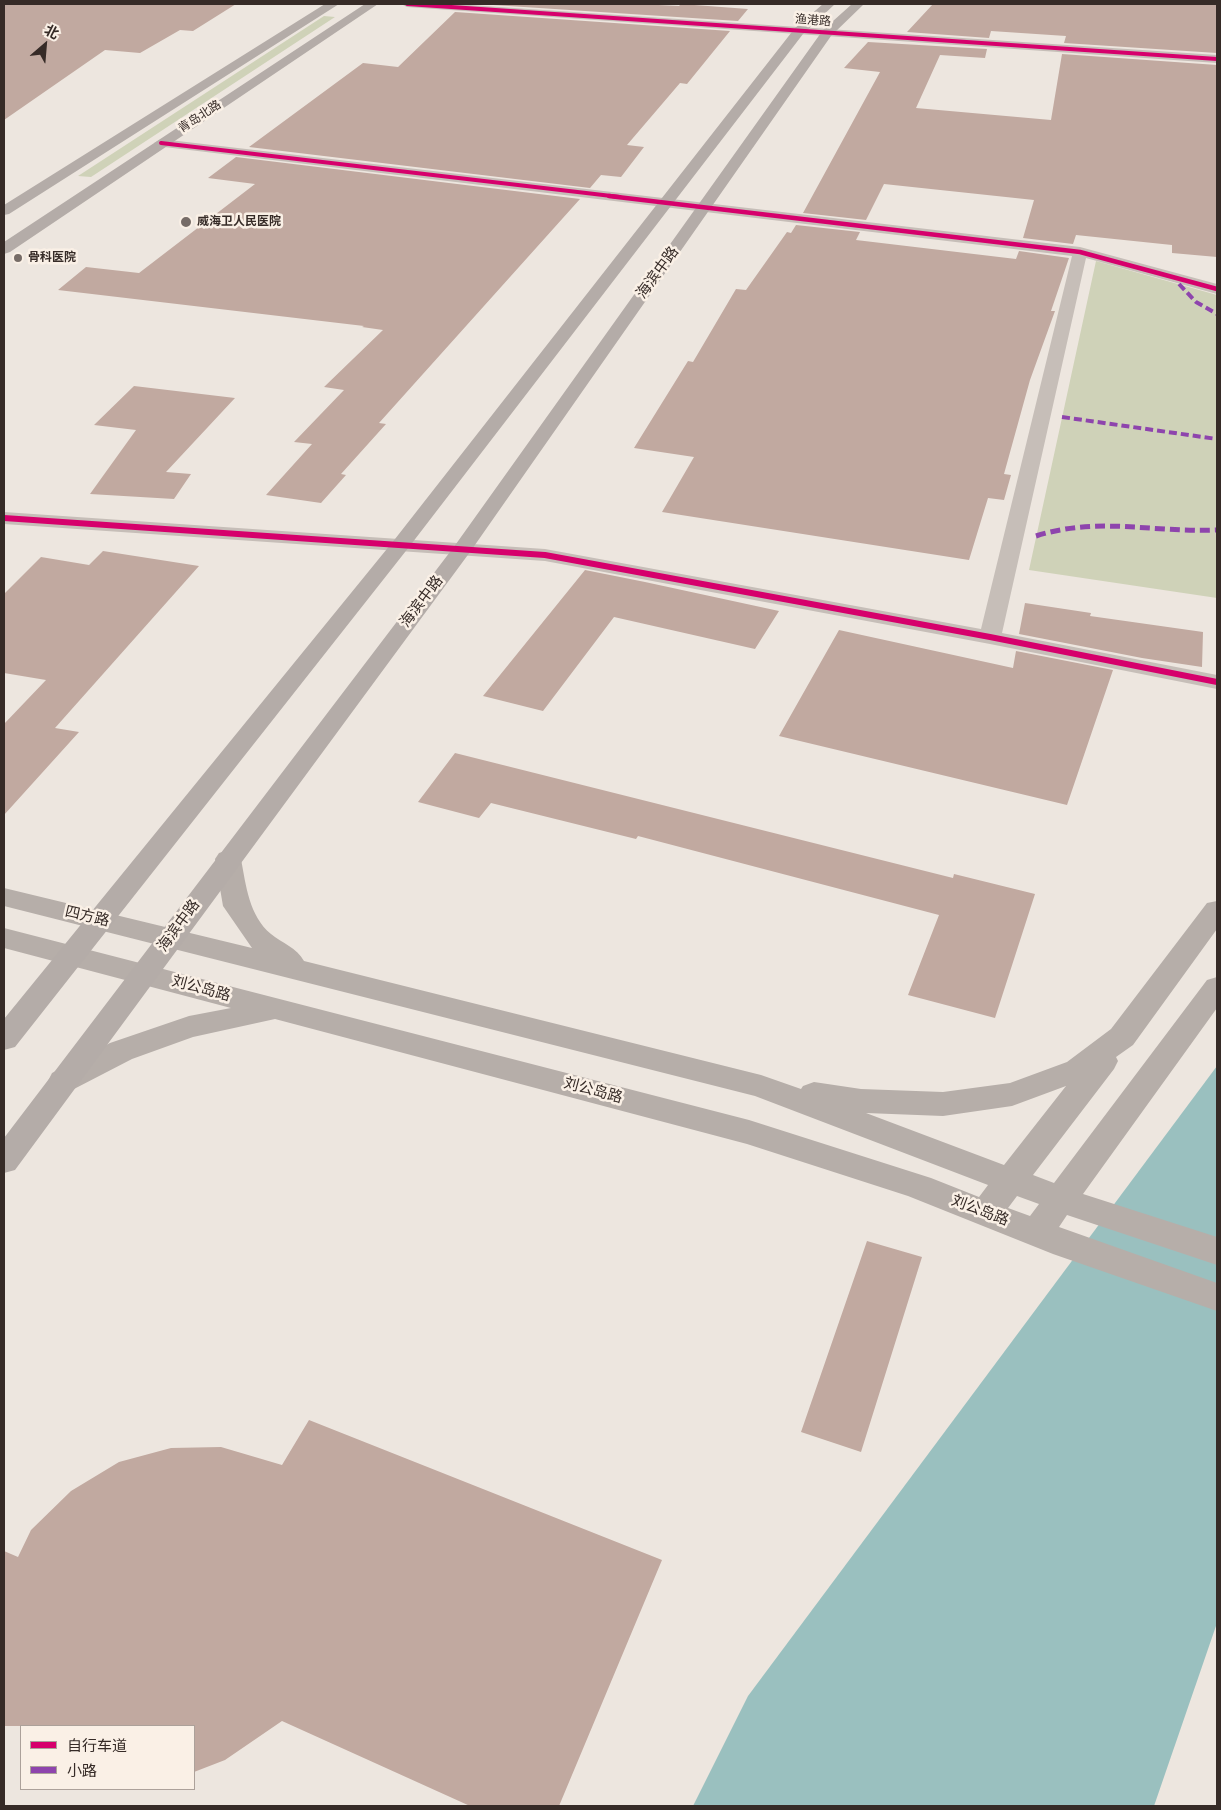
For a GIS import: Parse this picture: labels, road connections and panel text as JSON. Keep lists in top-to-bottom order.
{
  "streets": {
    "main road": [
      "青岛北路",
      "海滨中路",
      "四方路",
      "刘公岛路"
    ],
    "street": ["渔港路"]
  },
  "crossings": [
    ["渔港路", "海滨中路"],
    ["海滨中路", "四方路"],
    ["海滨中路", "刘公岛路"]
  ],
  "places": ["威海卫人民医院", "骨科医院"],
  "legend": ["自行车道", "小路"],
  "north": "top right"
}
